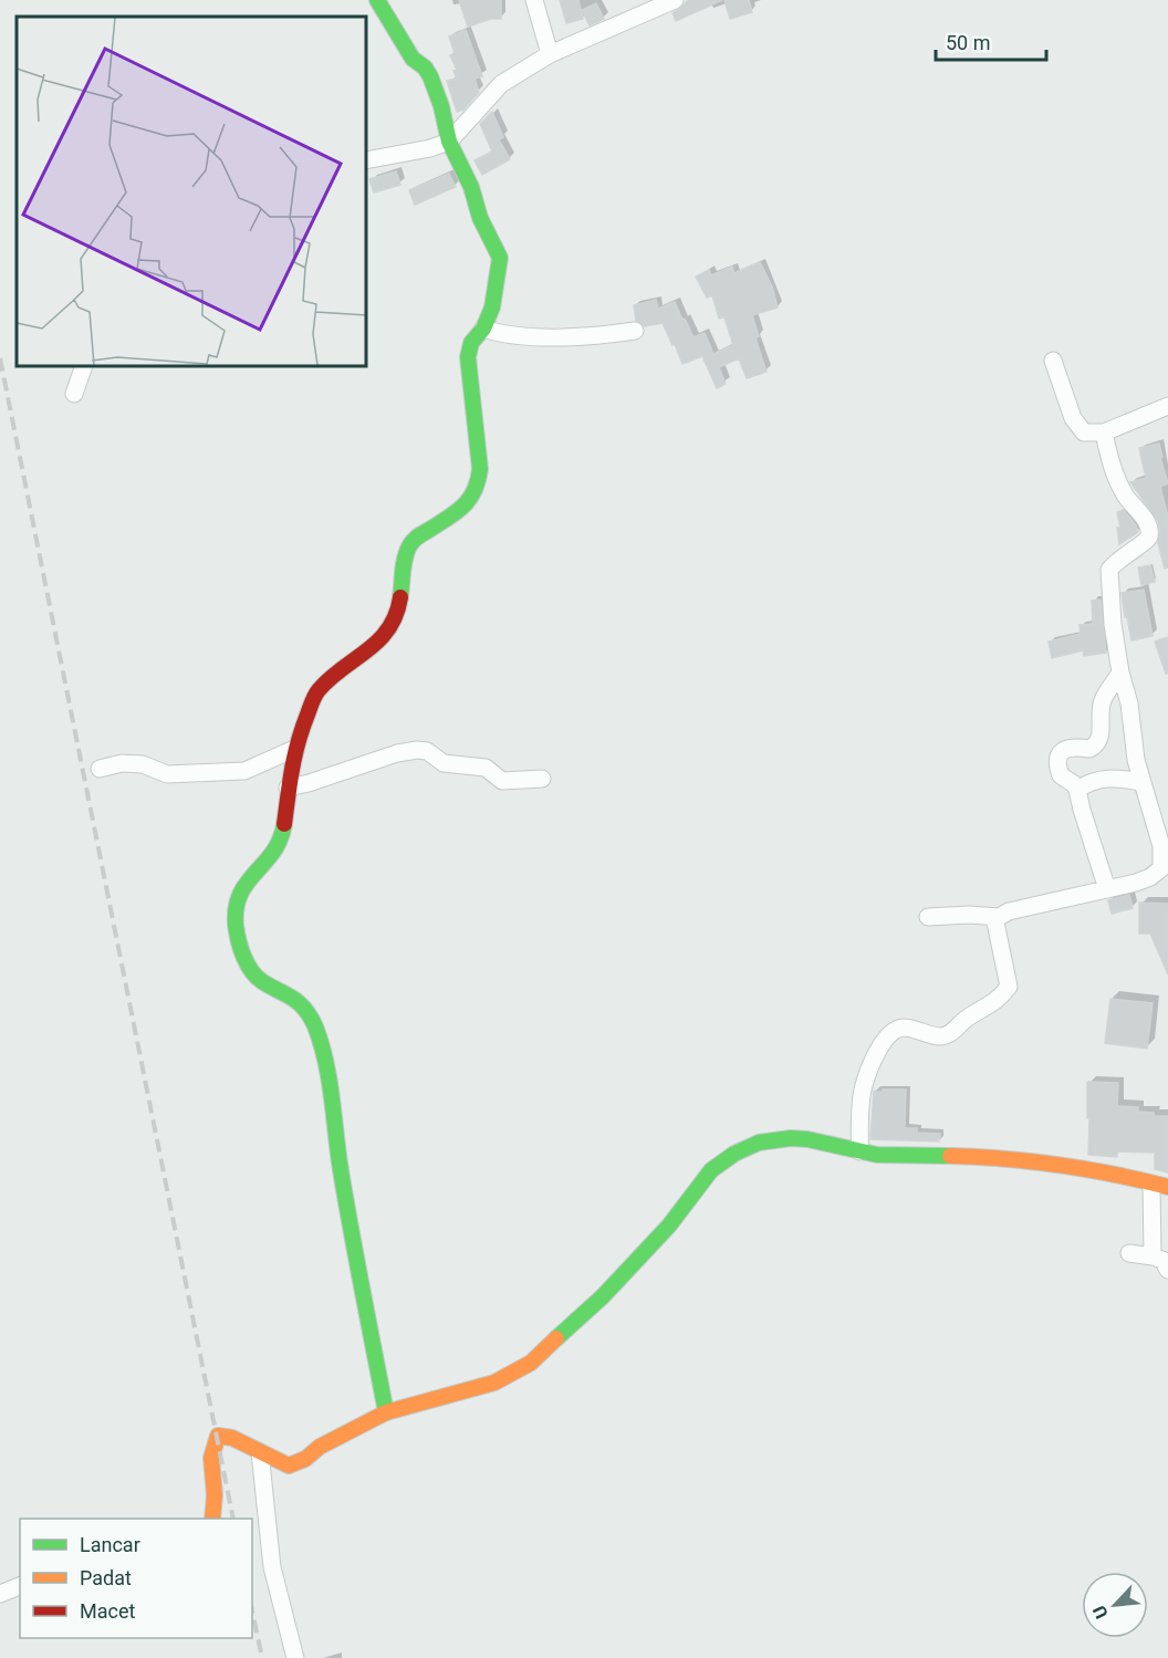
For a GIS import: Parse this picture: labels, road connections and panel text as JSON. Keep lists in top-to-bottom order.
{
  "legend": ["Lancar", "Padat", "Macet"],
  "scale_bar": "50 m",
  "north": "bottom left"
}
